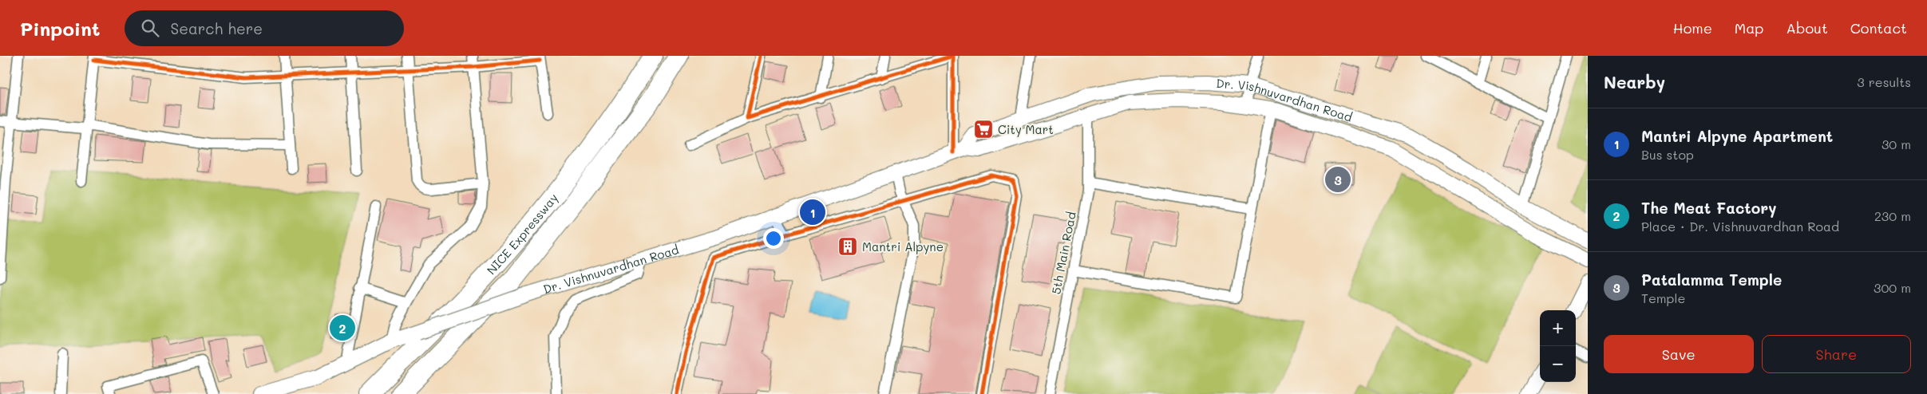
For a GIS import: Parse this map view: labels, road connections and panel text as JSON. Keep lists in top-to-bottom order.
{
  "streets": {
    "highway": ["NICE Expressway"],
    "main road": ["Dr. Vishnuvardhan Road"],
    "street": ["5th Main Road"]
  },
  "crossings": [
    ["Dr. Vishnuvardhan Road", "5th Main Road"]
  ],
  "places": {
    "supermarket": ["City Mart"],
    "building": ["Mantri Alpyne"]
  },
  "page": {
    "header": "Pinpoint",
    "search": "Search here",
    "nav": [
      "Home",
      "Map",
      "About",
      "Contact"
    ],
    "heading": ["Nearby", "3 results"],
    "list": [
      {
        "mark": "1",
        "name": "Mantri Alpyne Apartment",
        "note": "Bus stop",
        "value": "30 m"
      },
      {
        "mark": "2",
        "name": "The Meat Factory",
        "note": "Place · Dr. Vishnuvardhan Road",
        "value": "230 m"
      },
      {
        "mark": "3",
        "name": "Patalamma Temple",
        "note": "Temple",
        "value": "300 m"
      }
    ],
    "pins": ["3", "1", "2"],
    "map_buttons": ["+", "−"],
    "buttons": ["Save", "Share"]
  }
}
